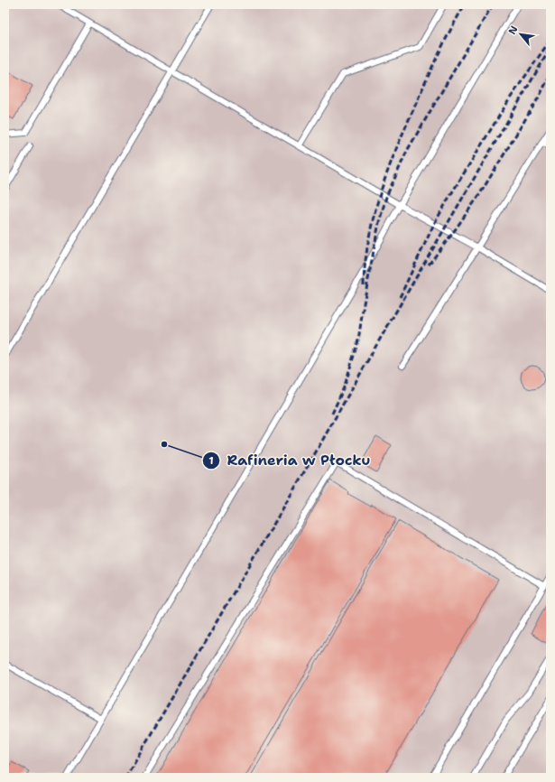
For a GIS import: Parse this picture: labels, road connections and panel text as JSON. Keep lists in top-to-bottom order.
{
  "places": ["Rafineria w Płocku"],
  "north": "top left"
}
